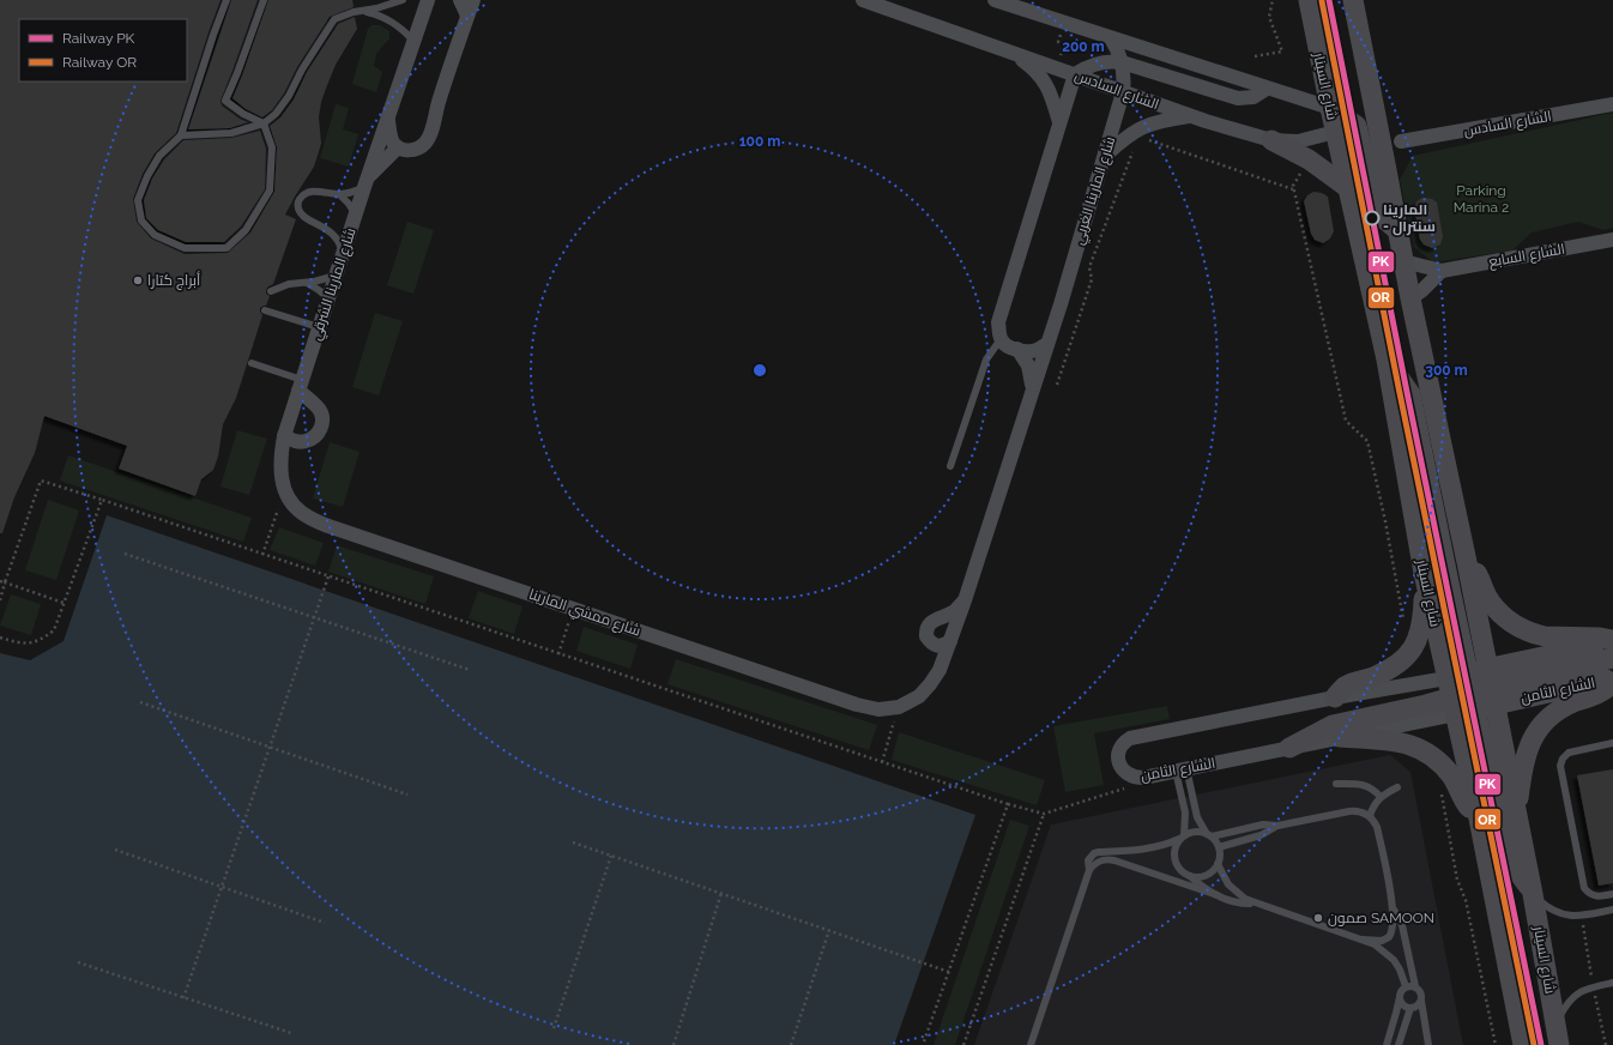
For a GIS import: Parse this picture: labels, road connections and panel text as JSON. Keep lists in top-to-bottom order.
{
  "streets": {
    "street": [
      "شارع السينار",
      "الشارع السادس",
      "شارع المارينا الغربي",
      "الشارع السابع",
      "شارع المارينا الشرقي",
      "شارع ممشي المارينا",
      "الشارع الثامن"
    ]
  },
  "crossings": [
    ["شارع السينار", "الشارع السادس"],
    ["شارع السينار", "الشارع السابع"],
    ["شارع السينار", "الشارع الثامن"],
    ["الشارع السادس", "شارع المارينا الغربي"],
    ["شارع المارينا الغربي", "شارع ممشي المارينا"],
    ["شارع المارينا الشرقي", "شارع ممشي المارينا"]
  ],
  "parks": ["Parking Marina 2"],
  "places": ["المارينا - سنترال", "أبراج كتارا", "صمون SAMOON"],
  "lines": ["rail line PK", "rail line OR"],
  "legend": ["Railway PK", "Railway OR"],
  "rings": ["200 m", "100 m", "300 m"]
}
